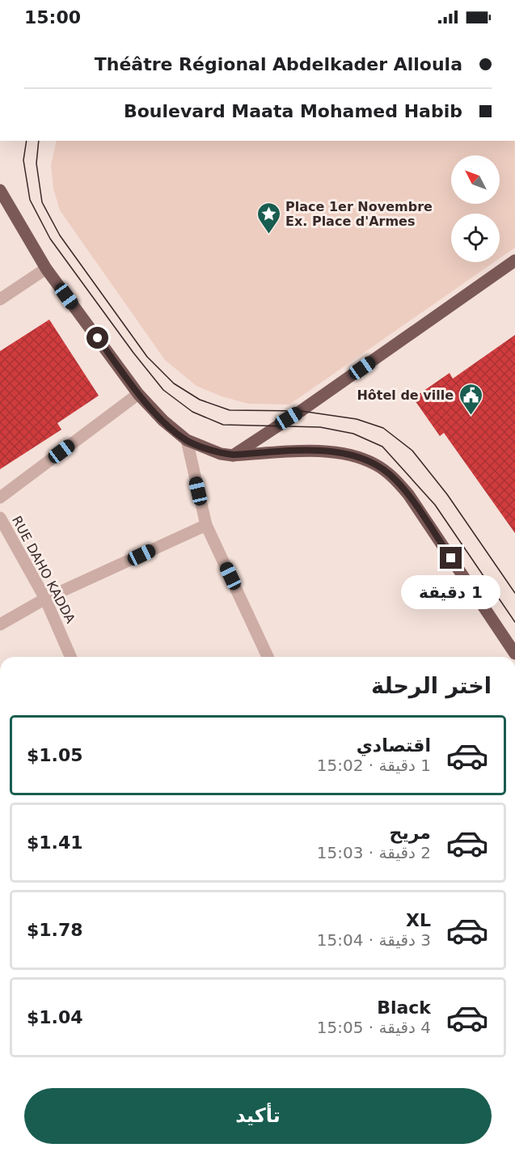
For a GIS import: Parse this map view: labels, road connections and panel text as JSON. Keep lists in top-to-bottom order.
{
  "streets": {
    "street": ["RUE DAHO KADDA"]
  },
  "places": {
    "place": ["Place 1er Novembre Ex. Place d'Armes"],
    "public building": ["Hôtel de ville"]
  },
  "north": "top left",
  "page": {
    "status": "15:00",
    "banner": ["Théâtre Régional Abdelkader Alloula", "Boulevard Maata Mohamed Habib"],
    "bubble": "1 دقيقة",
    "heading": "اختر الرحلة",
    "list": [
      {
        "name": "اقتصادي",
        "note": "1 دقيقة · 15:02",
        "value": "$1.05"
      },
      {
        "name": "مريح",
        "note": "2 دقيقة · 15:03",
        "value": "$1.41"
      },
      {
        "name": "XL",
        "note": "3 دقيقة · 15:04",
        "value": "$1.78"
      },
      {
        "name": "Black",
        "note": "4 دقيقة · 15:05",
        "value": "$1.04"
      }
    ],
    "buttons": "تأكيد"
  }
}
